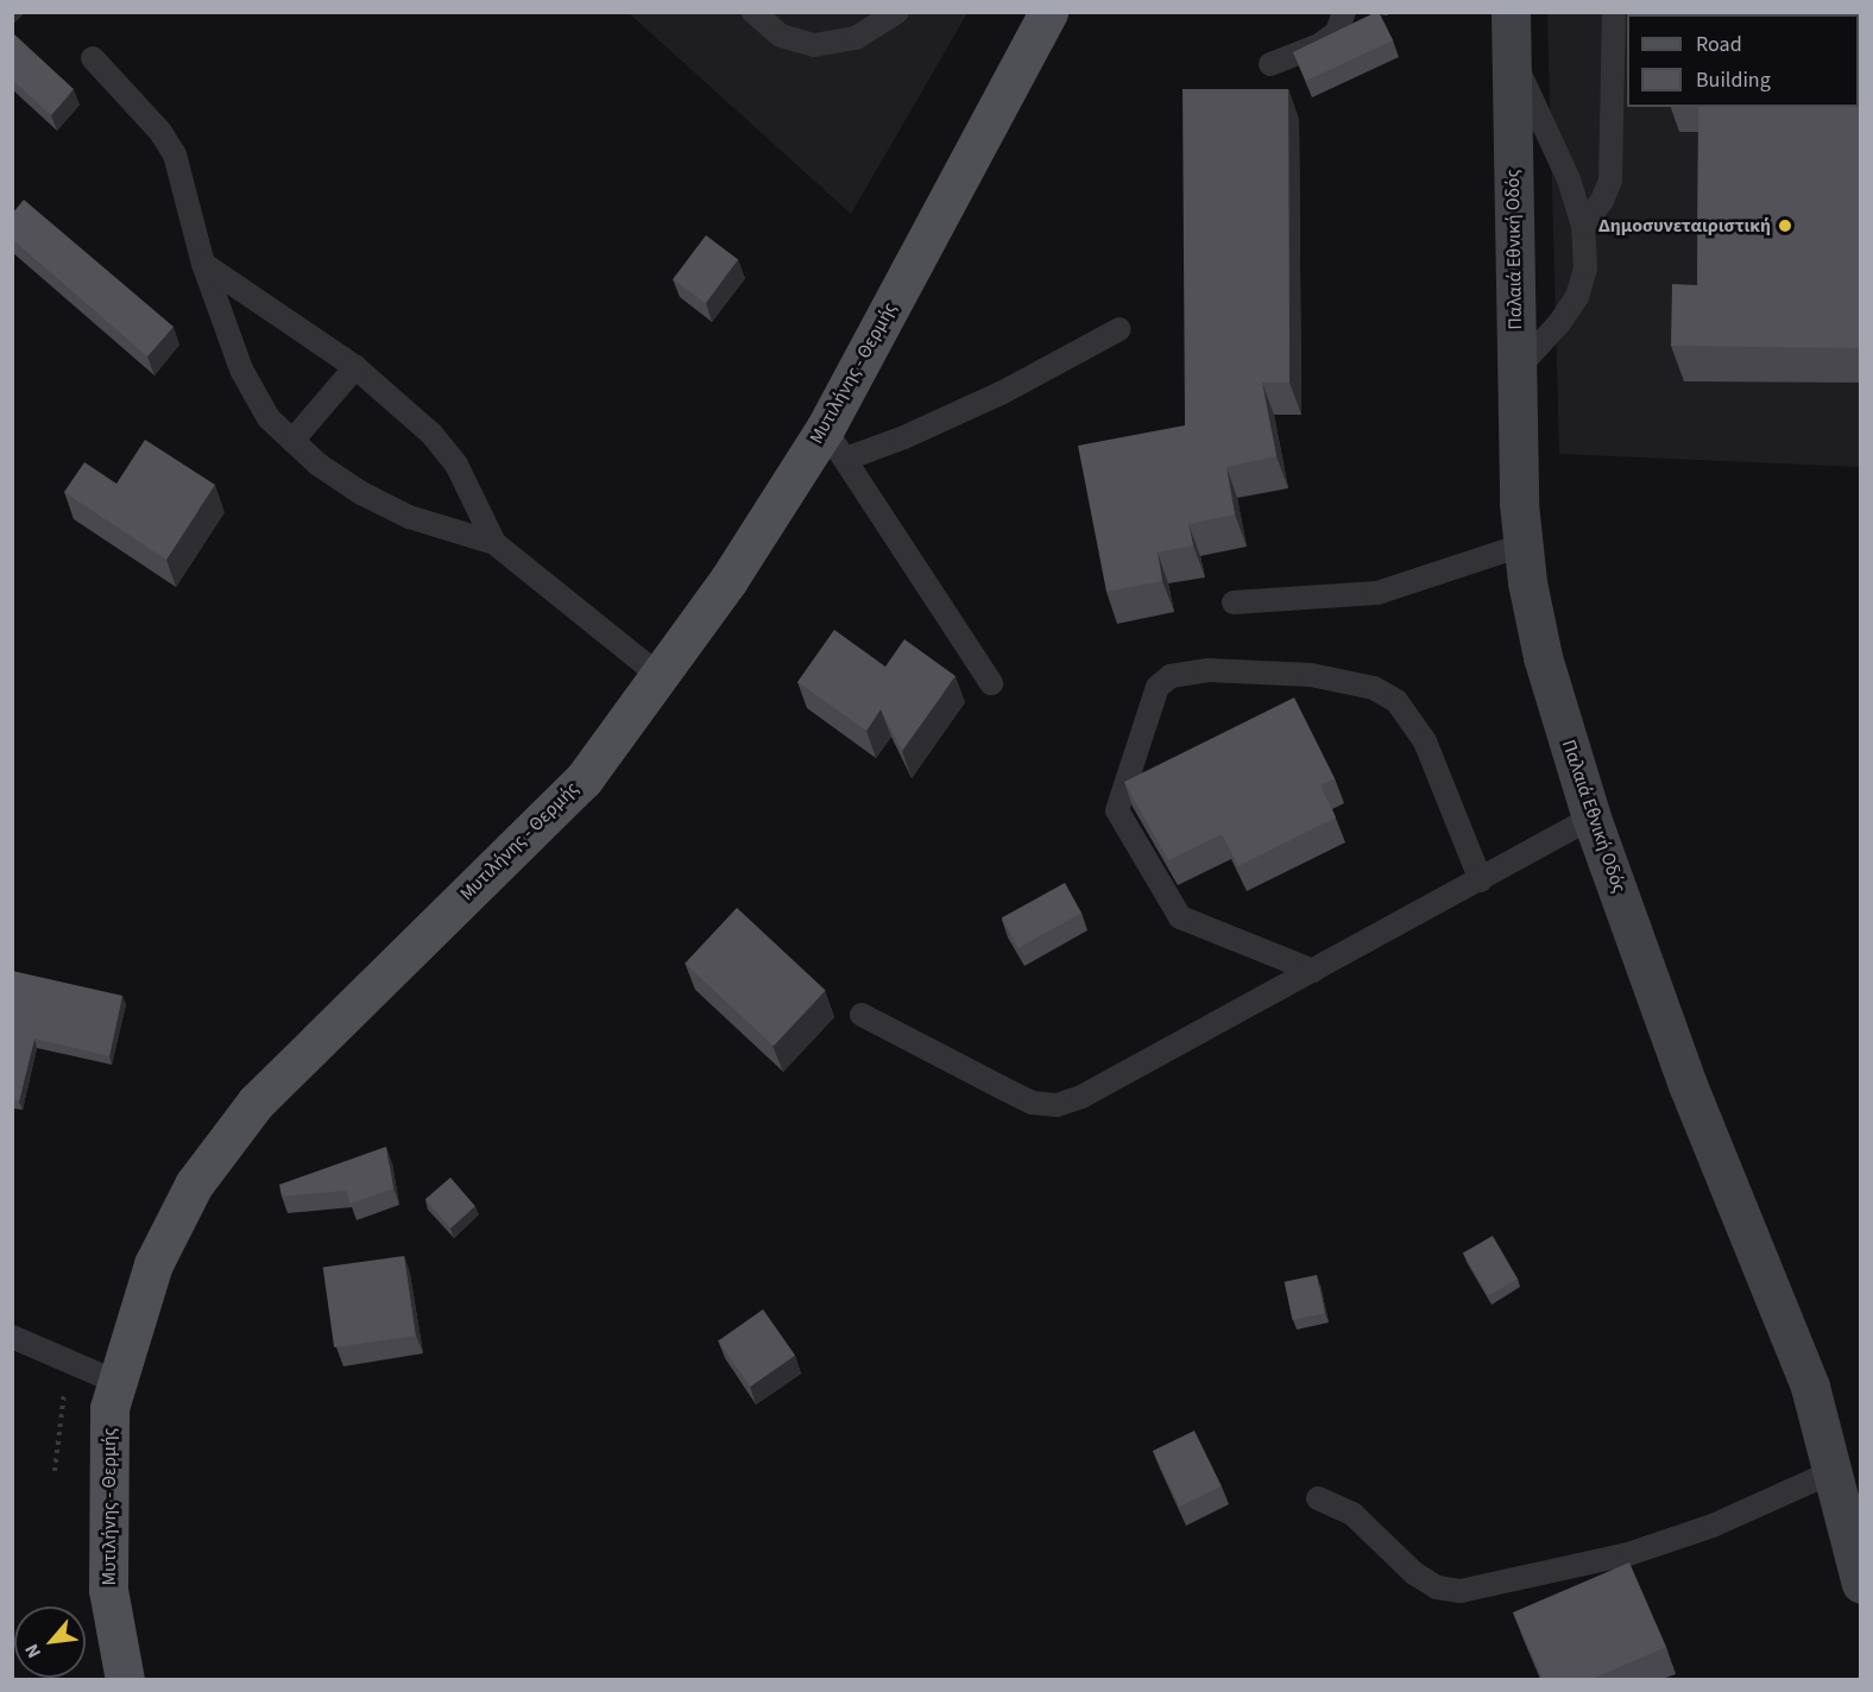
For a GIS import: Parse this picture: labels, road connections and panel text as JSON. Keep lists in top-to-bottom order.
{
  "streets": {
    "main road": ["Παλαιά Εθνική Οδός", "Μυτιλήνης - Θερμής"]
  },
  "places": ["Δημοσυνεταιριστική"],
  "legend": ["Road", "Building"],
  "north": "bottom left"
}
